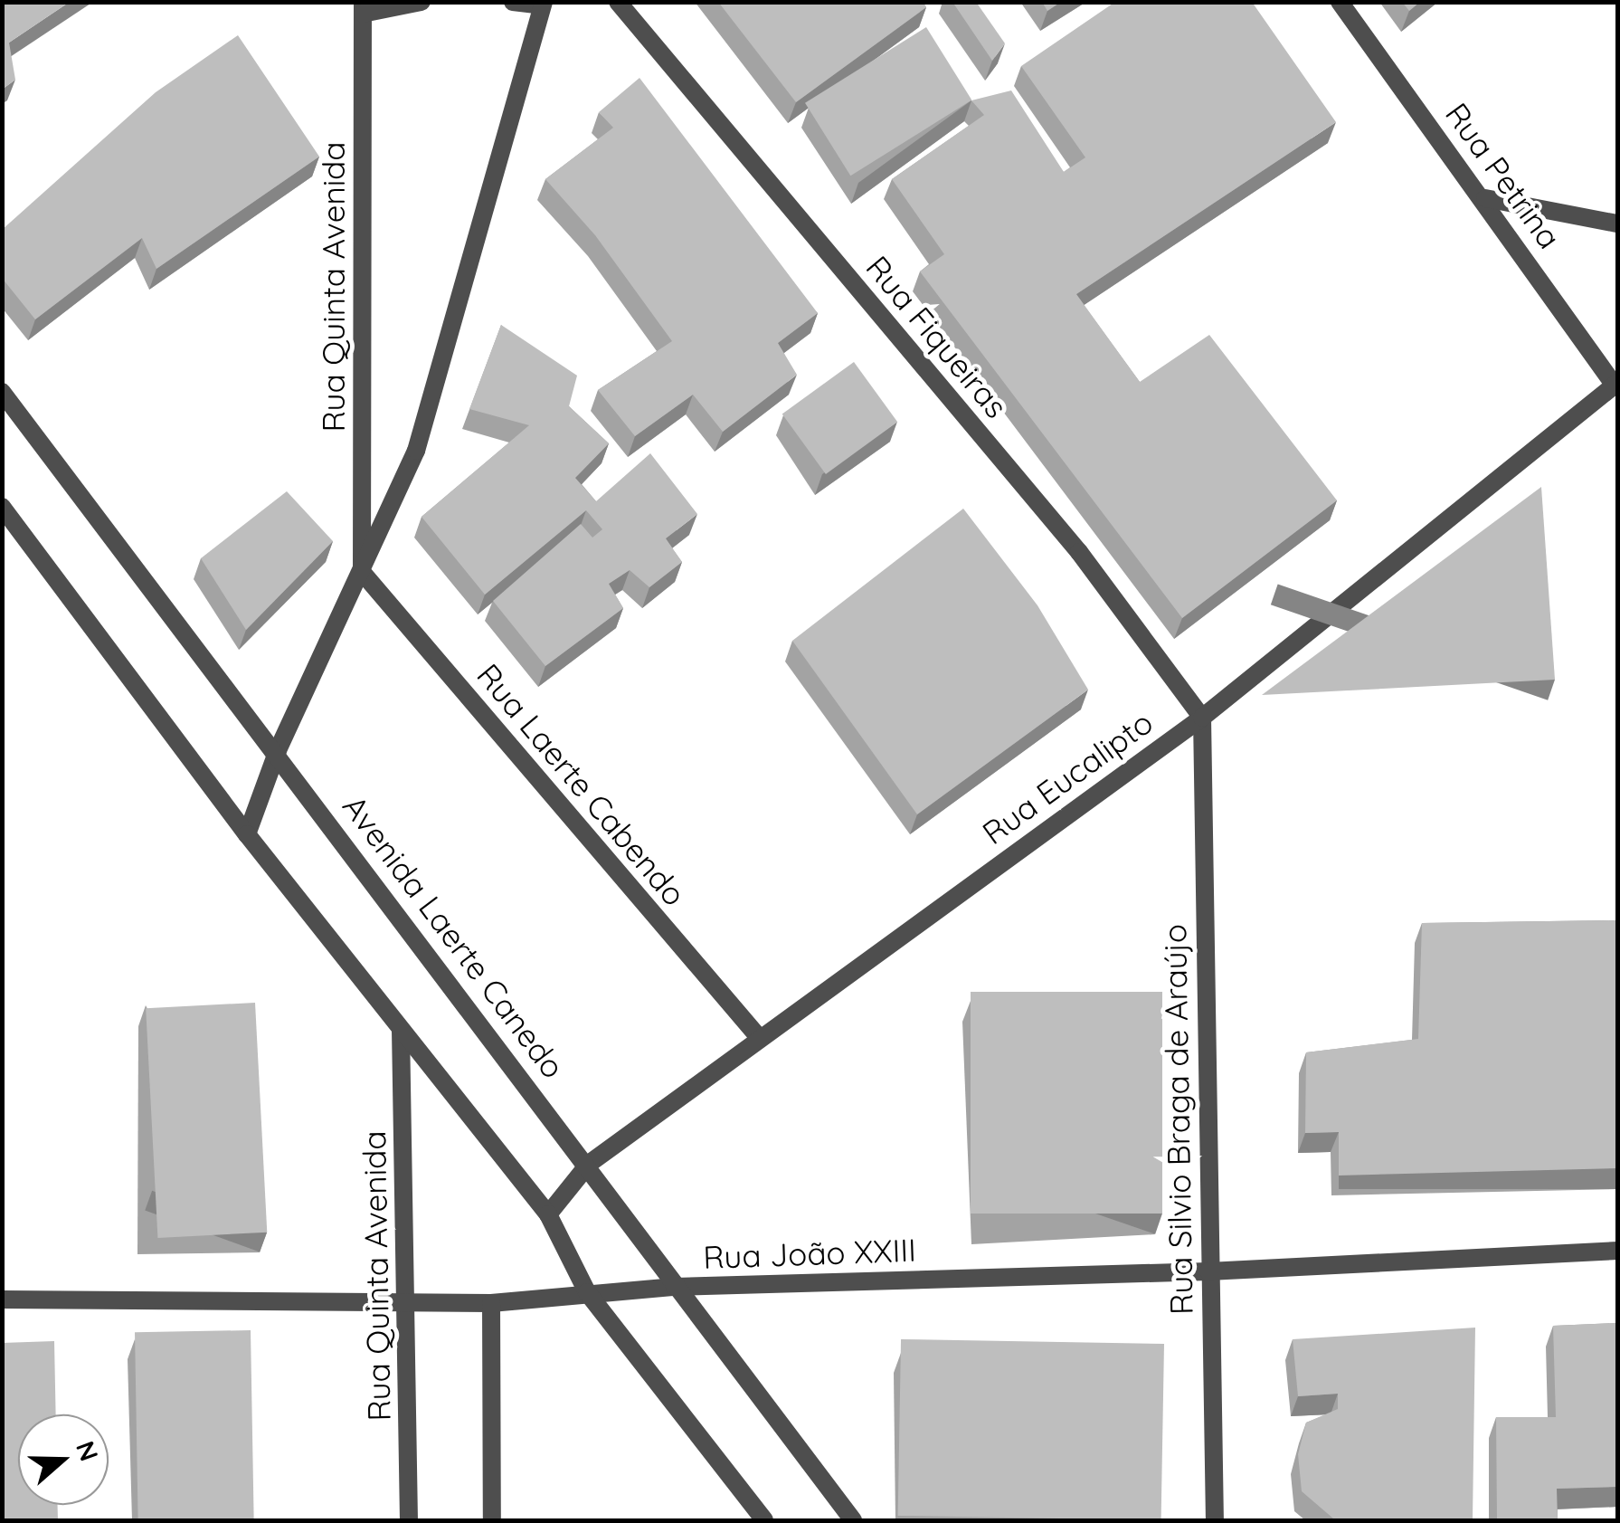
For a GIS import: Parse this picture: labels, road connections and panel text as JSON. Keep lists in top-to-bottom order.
{
  "streets": {
    "street": [
      "Rua Petrina",
      "Rua Quinta Avenida",
      "Rua Fiqueiras",
      "Rua Eucalipto",
      "Rua Laerte Cabendo",
      "Avenida Laerte Canedo",
      "Rua Silvio Braga de Araújo",
      "Rua João XXIII"
    ]
  },
  "crossings": [
    ["Rua Petrina", "Rua Eucalipto"],
    ["Rua Quinta Avenida", "Rua Laerte Cabendo"],
    ["Rua Quinta Avenida", "Rua João XXIII"],
    ["Rua Fiqueiras", "Rua Eucalipto"],
    ["Rua Fiqueiras", "Rua Silvio Braga de Araújo"],
    ["Rua Eucalipto", "Rua Laerte Cabendo"],
    ["Rua Eucalipto", "Avenida Laerte Canedo"],
    ["Rua Eucalipto", "Rua Silvio Braga de Araújo"],
    ["Avenida Laerte Canedo", "Rua João XXIII"],
    ["Rua Silvio Braga de Araújo", "Rua João XXIII"]
  ],
  "north": "right"
}
